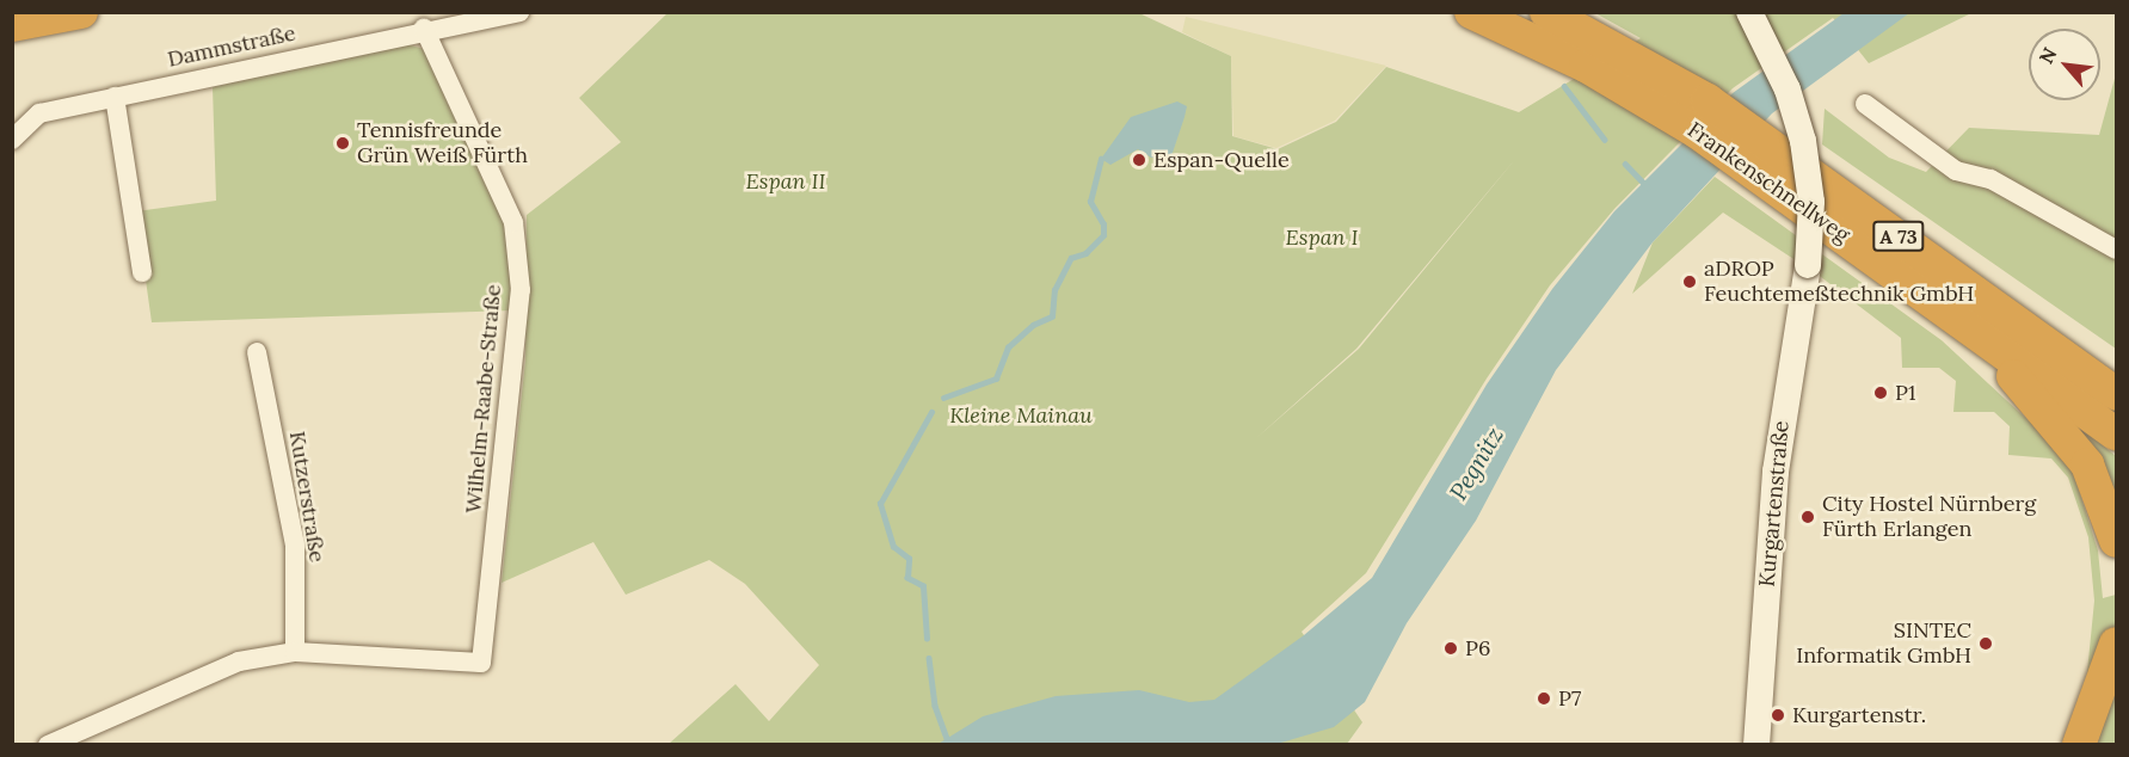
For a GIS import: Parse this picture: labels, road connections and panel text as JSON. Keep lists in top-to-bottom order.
{
  "streets": {
    "highway": ["Frankenschnellweg", "A 73"],
    "main road": ["Kurgartenstraße"],
    "street": ["Dammstraße", "Wilhelm-Raabe-Straße", "Kutzerstraße"]
  },
  "crossings": [
    ["Dammstraße", "Wilhelm-Raabe-Straße"],
    ["Wilhelm-Raabe-Straße", "Kutzerstraße"]
  ],
  "water": ["Pegnitz"],
  "parks": ["Espan II", "Espan I", "Kleine Mainau"],
  "places": [
    "Tennisfreunde Grün Weiß Fürth",
    "Espan-Quelle",
    "aDROP Feuchtemeßtechnik GmbH",
    "P1",
    "City Hostel Nürnberg Fürth Erlangen",
    "SINTEC Informatik GmbH",
    "P6",
    "P7",
    "Kurgartenstr."
  ],
  "north": "top left"
}
